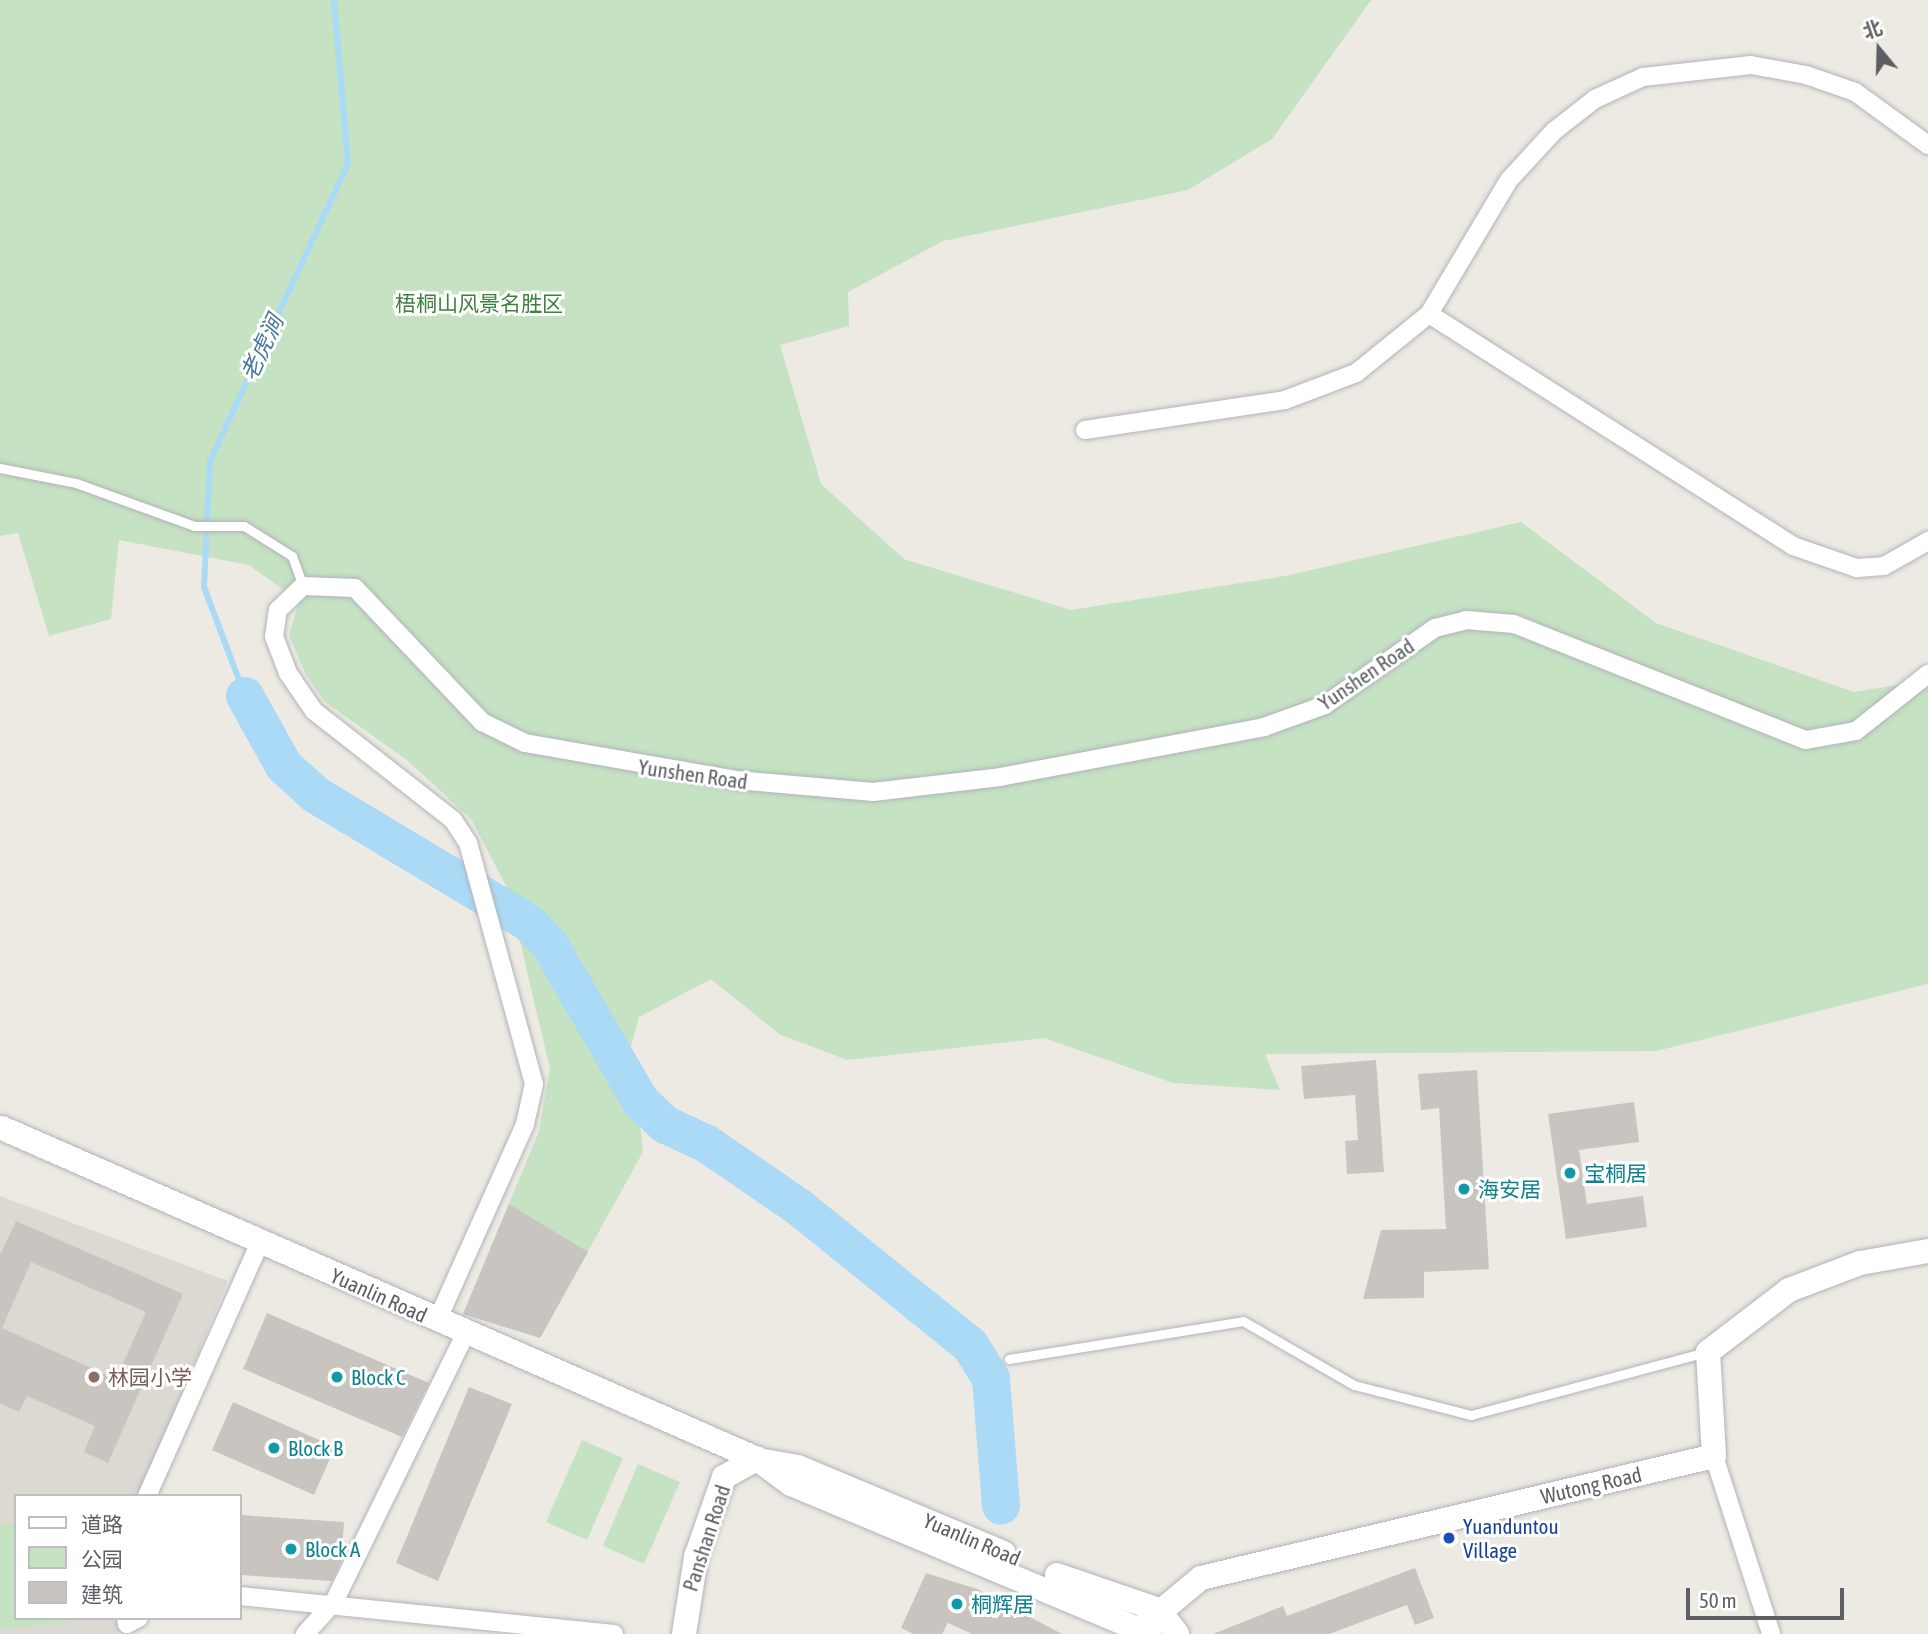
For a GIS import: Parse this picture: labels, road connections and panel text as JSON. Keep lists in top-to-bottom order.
{
  "streets": {
    "street": [
      "Yunshen Road",
      "Yuanlin Road",
      "Wutong Road",
      "Panshan Road"
    ]
  },
  "crossings": [
    ["Yuanlin Road", "Wutong Road"],
    ["Yuanlin Road", "Panshan Road"]
  ],
  "water": ["老虎涧"],
  "parks": ["梧桐山风景名胜区"],
  "places": [
    "宝桐居",
    "海安居",
    "林园小学",
    "Block C",
    "Block B",
    "Yuanduntou Village",
    "Block A",
    "桐辉居"
  ],
  "legend": ["道路", "公园", "建筑"],
  "scale_bar": "50 m",
  "north": "top"
}
